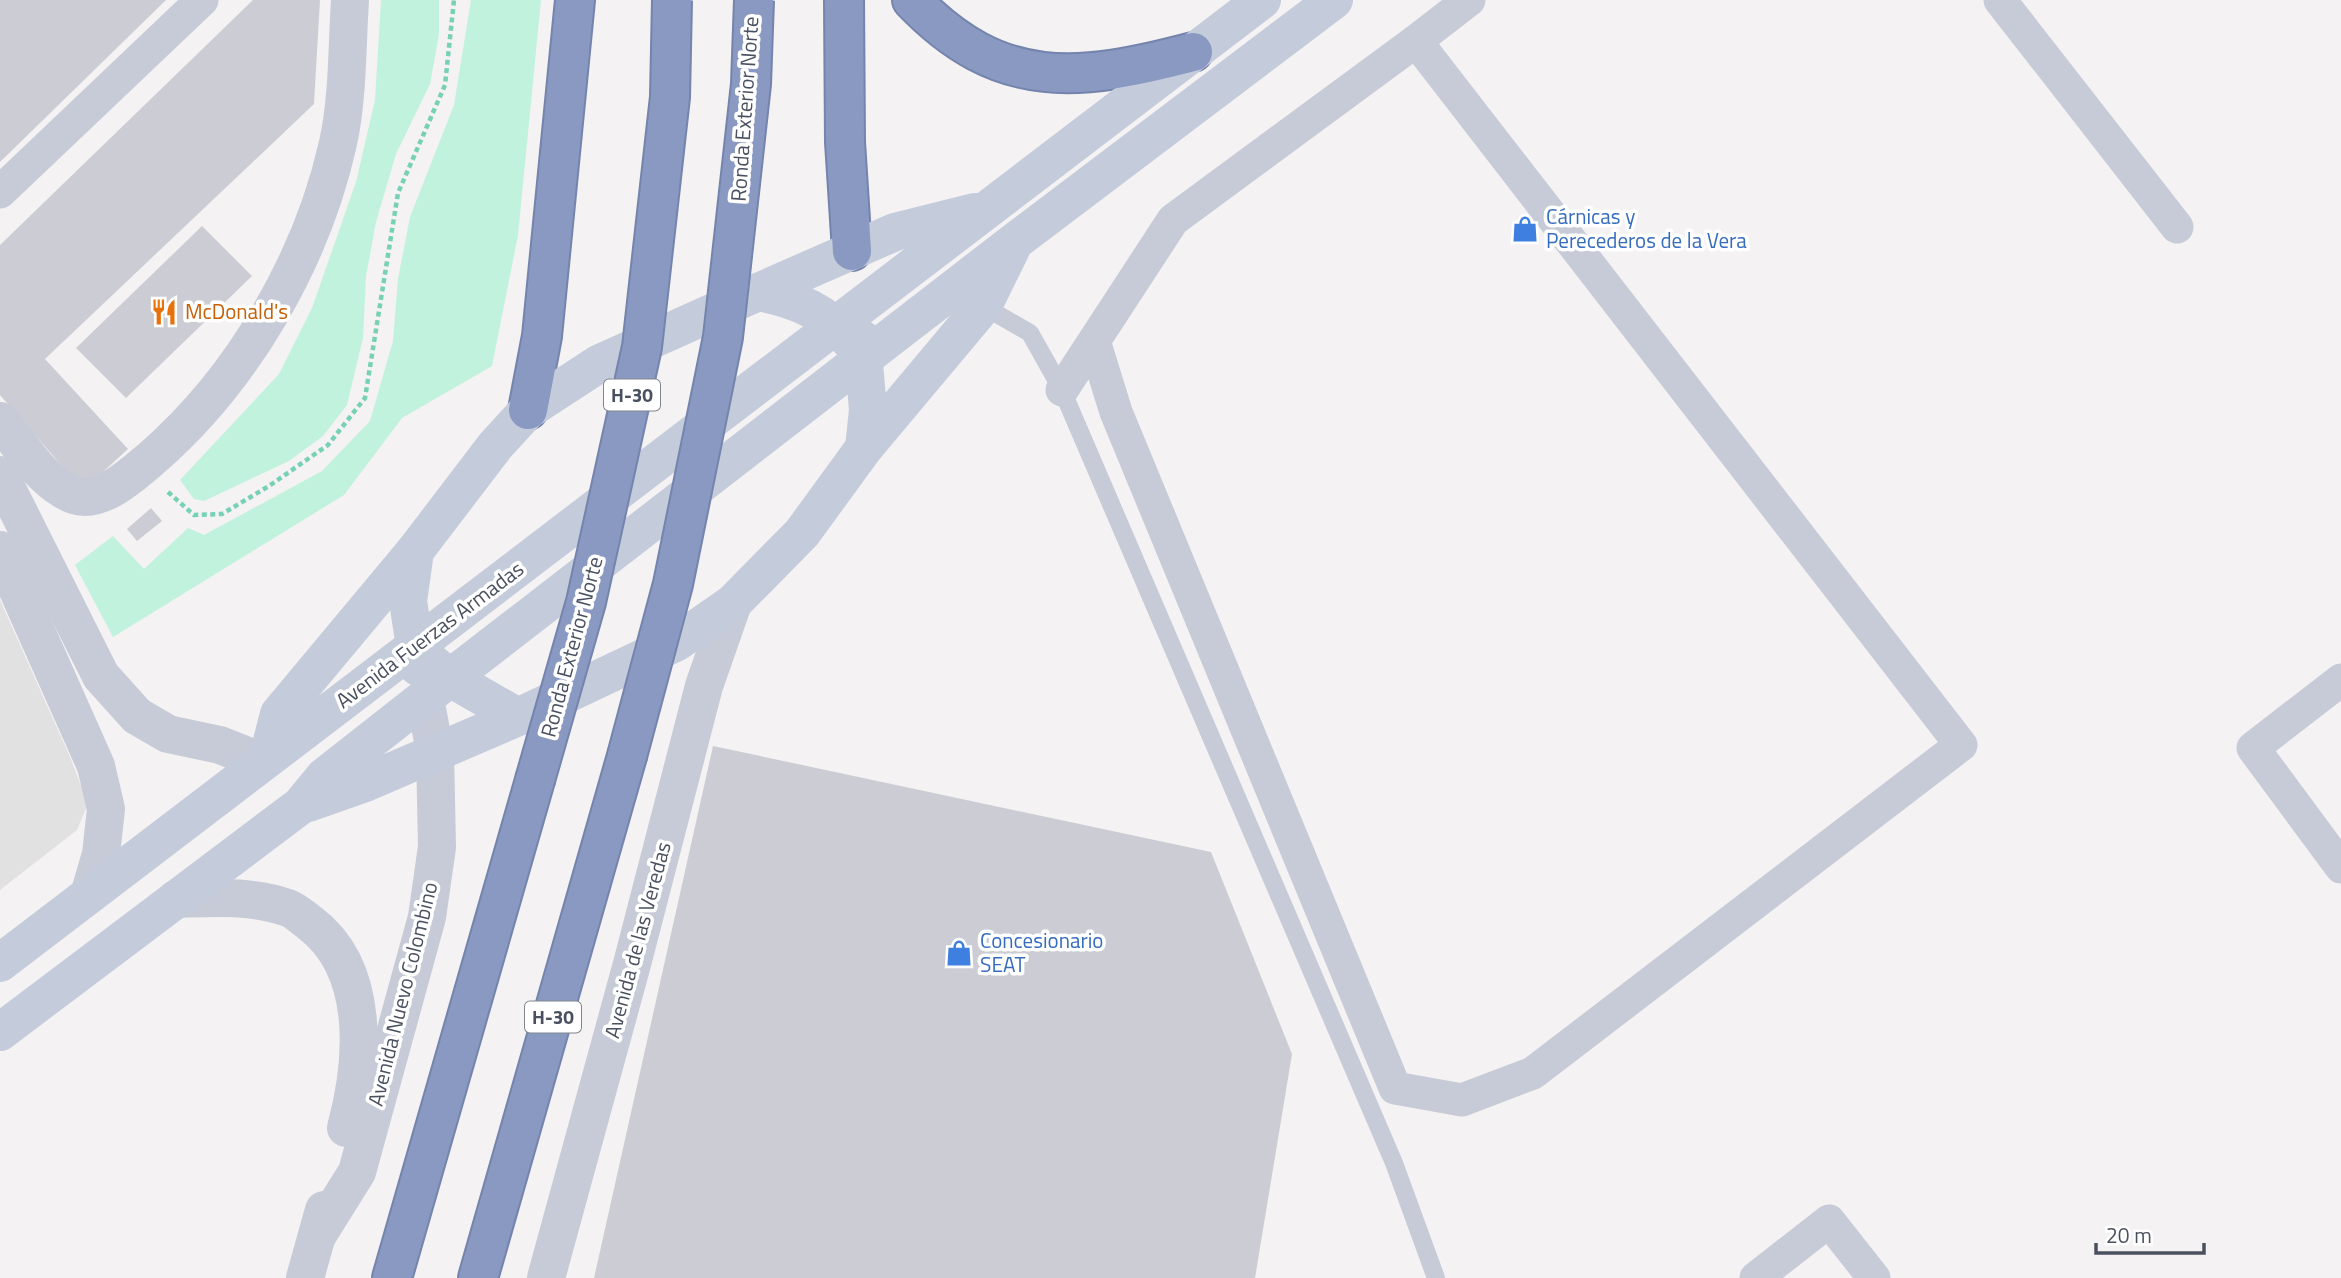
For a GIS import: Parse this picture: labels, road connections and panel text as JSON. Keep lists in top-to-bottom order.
{
  "streets": {
    "highway": ["Ronda Exterior Norte", "H-30"],
    "main road": ["Avenida Fuerzas Armadas"],
    "street": ["Avenida de las Veredas", "Avenida Nuevo Colombino"]
  },
  "places": {
    "shop": ["Cárnicas y Perecederos de la Vera", "Concesionario SEAT"],
    "restaurant": ["McDonald's"]
  },
  "scale_bar": "20 m"
}
